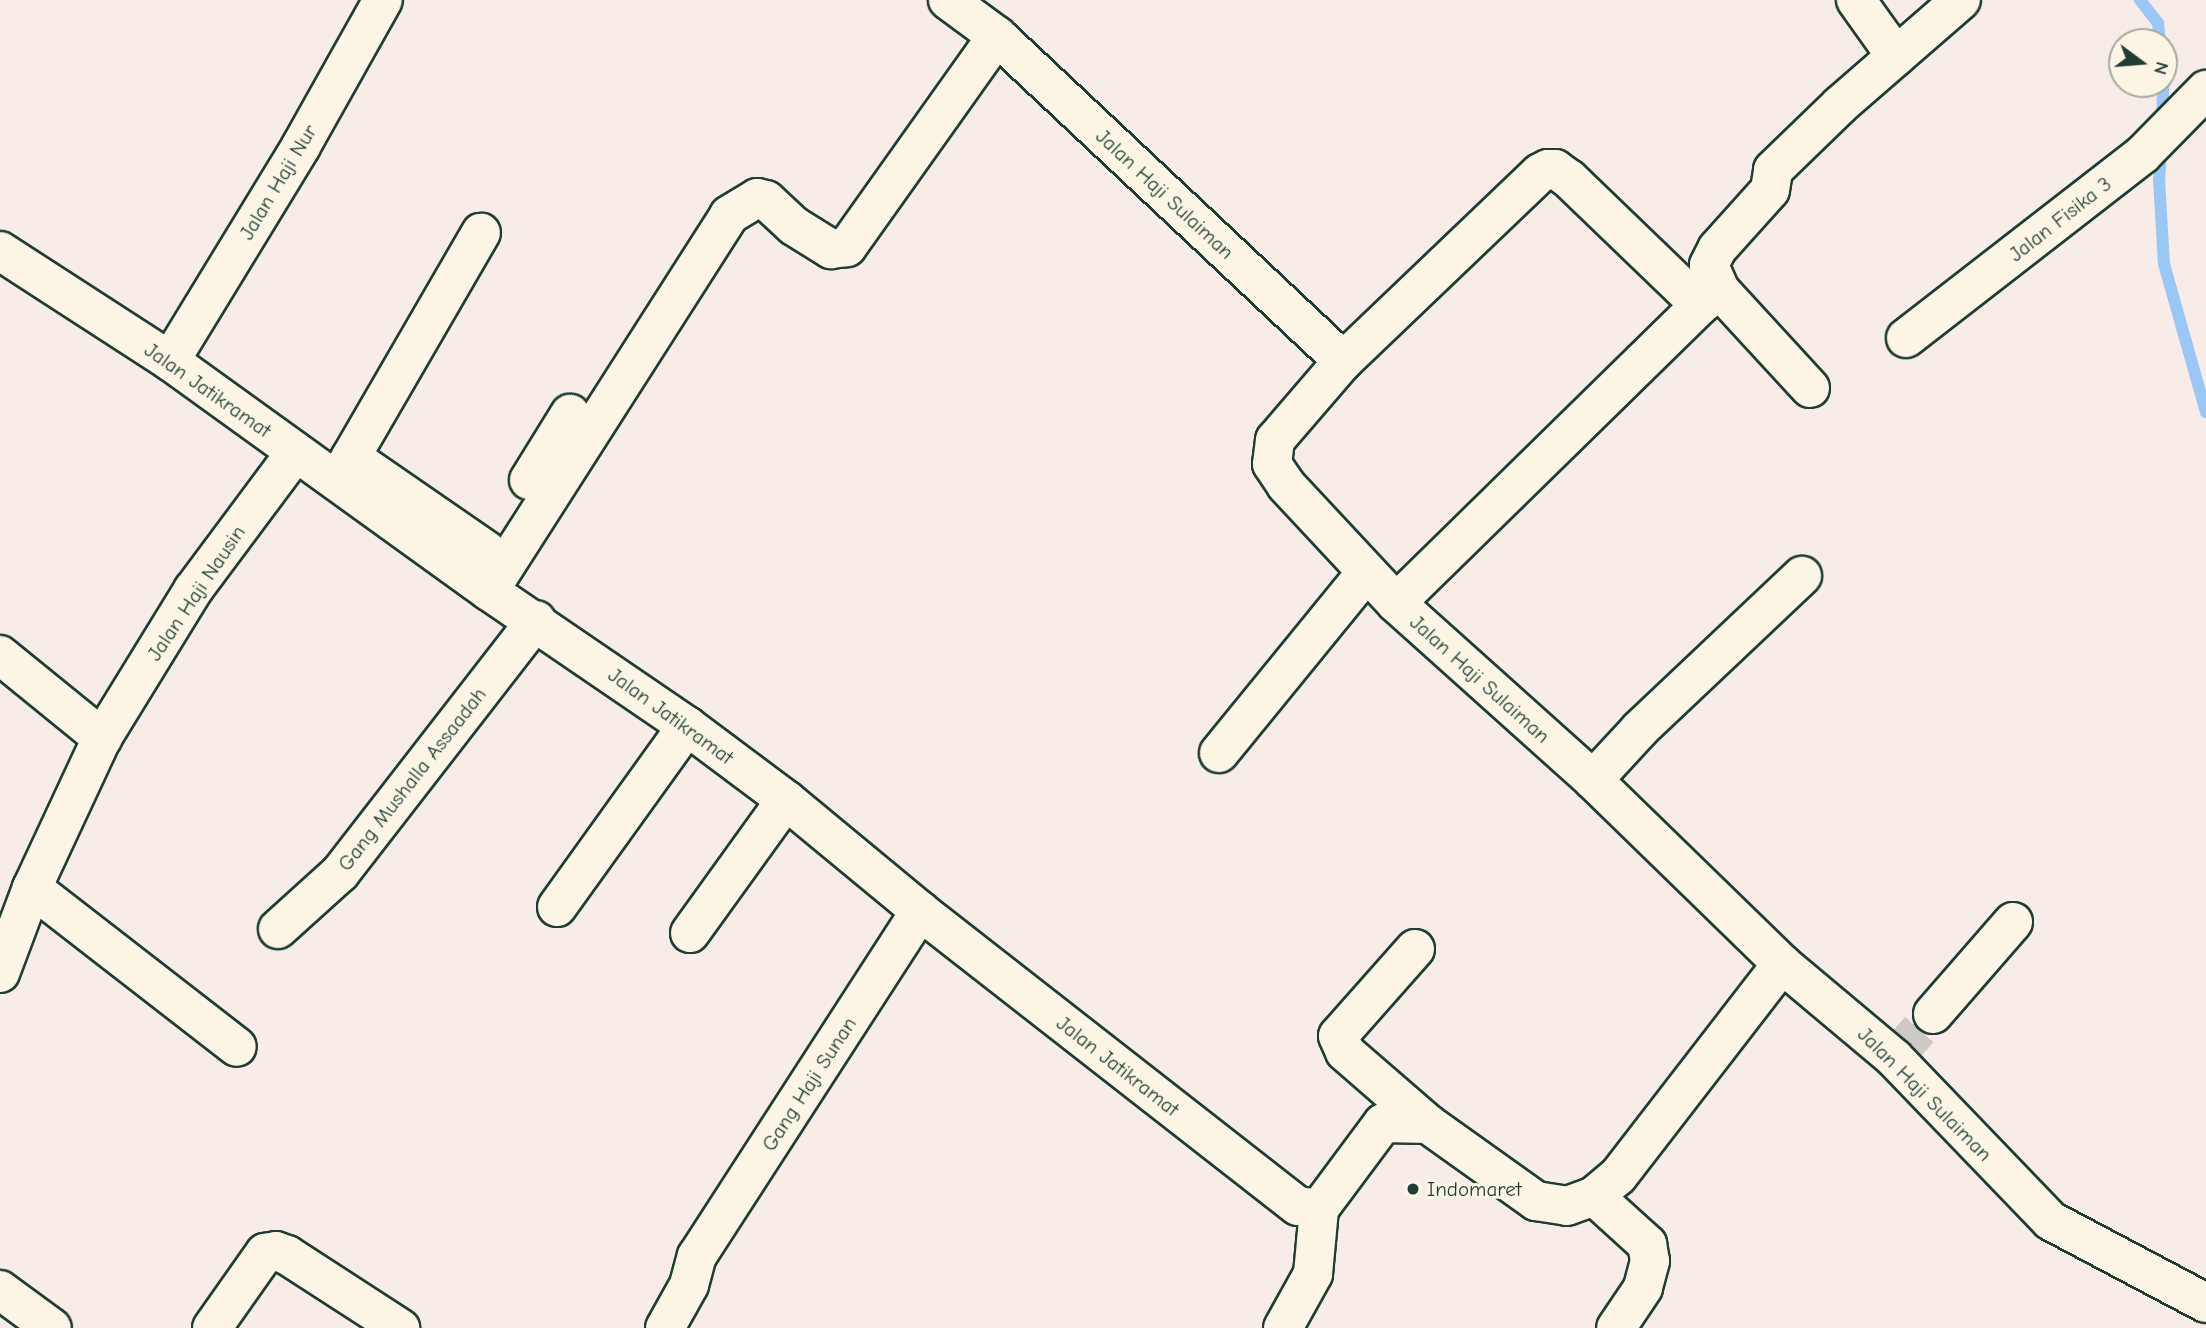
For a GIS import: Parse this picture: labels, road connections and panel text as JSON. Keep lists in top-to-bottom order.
{
  "streets": {
    "street": [
      "Jalan Haji Nur",
      "Jalan Haji Sulaiman",
      "Jalan Fisika 3",
      "Jalan Jatikramat",
      "Jalan Haji Nausin",
      "Gang Mushalla Assaadah",
      "Gang Haji Sunan"
    ]
  },
  "crossings": [
    ["Jalan Haji Nur", "Jalan Jatikramat"],
    ["Jalan Jatikramat", "Jalan Haji Nausin"],
    ["Jalan Jatikramat", "Gang Mushalla Assaadah"],
    ["Jalan Jatikramat", "Gang Haji Sunan"]
  ],
  "places": ["Indomaret"],
  "north": "right"
}
